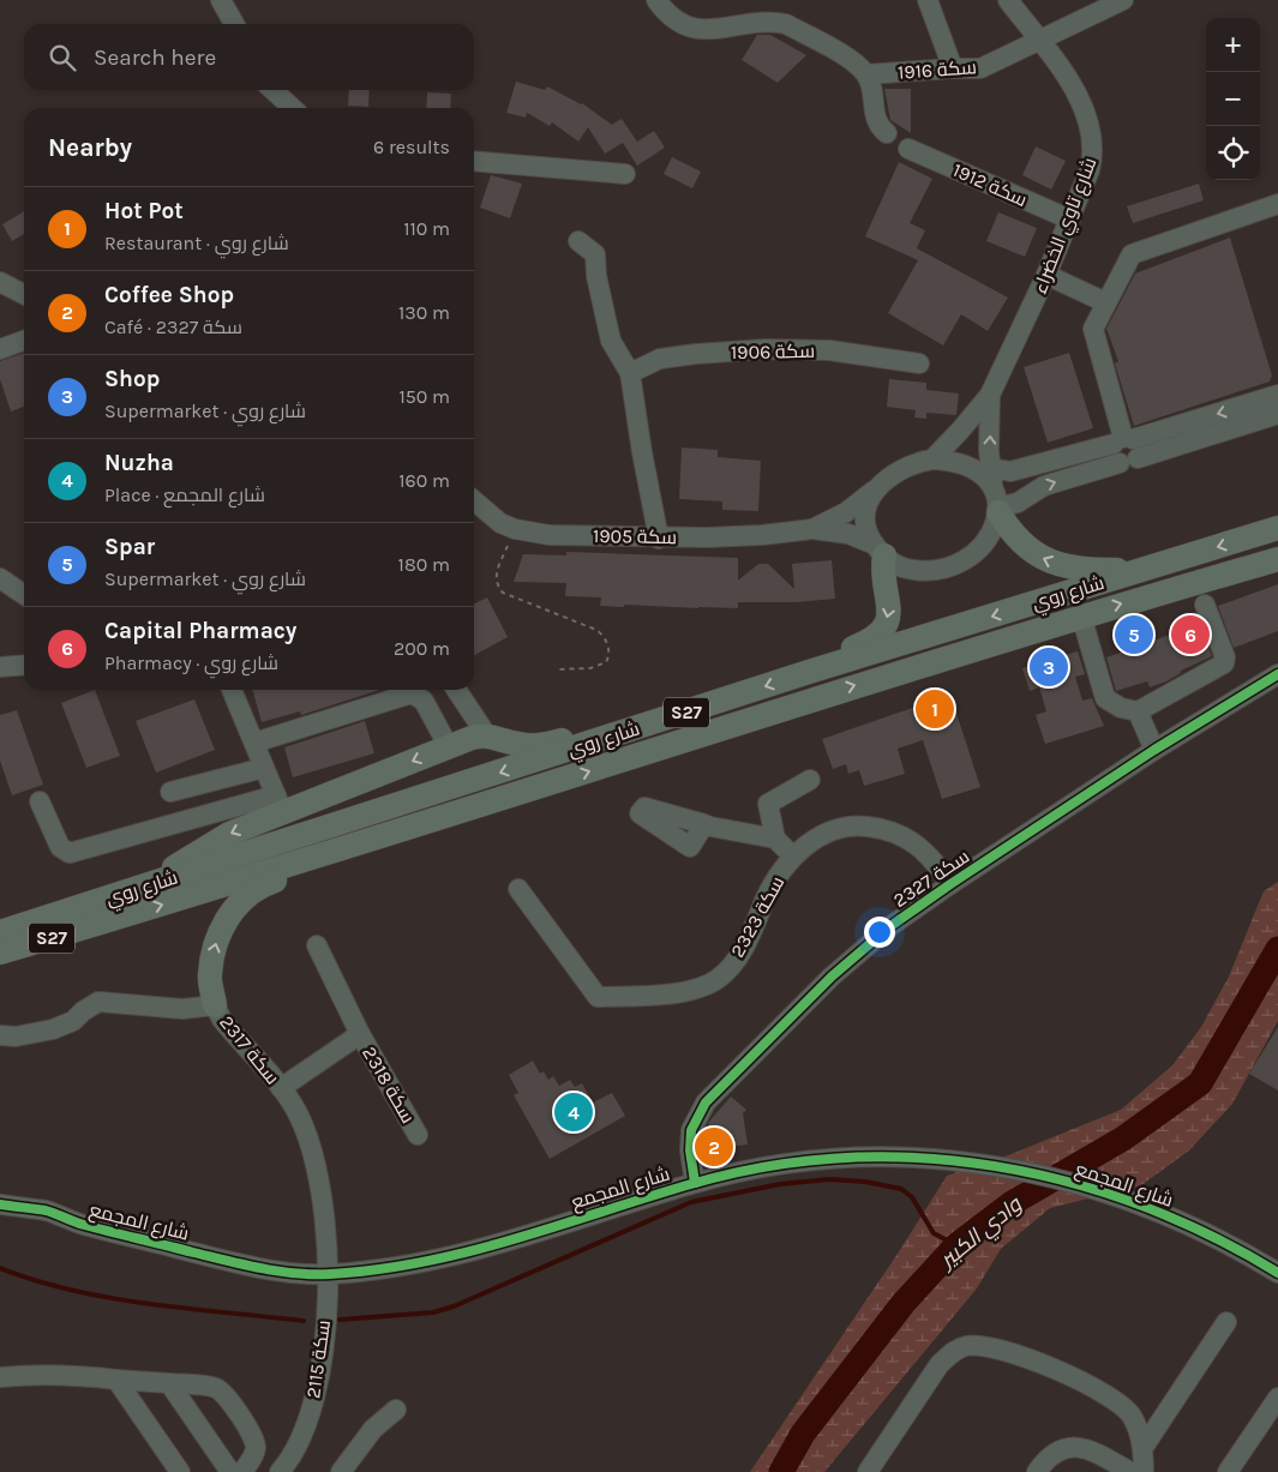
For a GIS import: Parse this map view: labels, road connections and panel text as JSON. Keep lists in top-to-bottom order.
{
  "streets": {
    "main road": ["شارع روي", "S27"],
    "street": [
      "سكة 1916",
      "سكة 1912",
      "شارع تاوي الخضراء",
      "سكة 1906",
      "سكة 1905",
      "سكة 2327",
      "سكة 2323",
      "سكة 2317",
      "سكة 2318",
      "شارع المجمع",
      "سكة 2115"
    ]
  },
  "crossings": [
    ["سكة 1916", "شارع تاوي الخضراء"],
    ["سكة 1912", "شارع تاوي الخضراء"],
    ["شارع تاوي الخضراء", "سكة 1905"],
    ["سكة 2327", "سكة 2323"],
    ["سكة 2327", "شارع المجمع"],
    ["سكة 2317", "سكة 2318"],
    ["سكة 2317", "شارع المجمع"],
    ["سكة 2317", "سكة 2115"],
    ["شارع المجمع", "سكة 2115"]
  ],
  "water": ["وادي الكبير"],
  "page": {
    "map_buttons": ["+", "−"],
    "search": "Search here",
    "heading": ["Nearby", "6 results"],
    "list": [
      {
        "mark": "1",
        "name": "Hot Pot",
        "note": "Restaurant · شارع روي",
        "value": "110 m"
      },
      {
        "mark": "2",
        "name": "Coffee Shop",
        "note": "Café · سكة 2327",
        "value": "130 m"
      },
      {
        "mark": "3",
        "name": "Shop",
        "note": "Supermarket · شارع روي",
        "value": "150 m"
      },
      {
        "mark": "4",
        "name": "Nuzha",
        "note": "Place · شارع المجمع",
        "value": "160 m"
      },
      {
        "mark": "5",
        "name": "Spar",
        "note": "Supermarket · شارع روي",
        "value": "180 m"
      },
      {
        "mark": "6",
        "name": "Capital Pharmacy",
        "note": "Pharmacy · شارع روي",
        "value": "200 m"
      }
    ],
    "pins": [
      "5",
      "6",
      "3",
      "1",
      "4",
      "2"
    ]
  }
}
